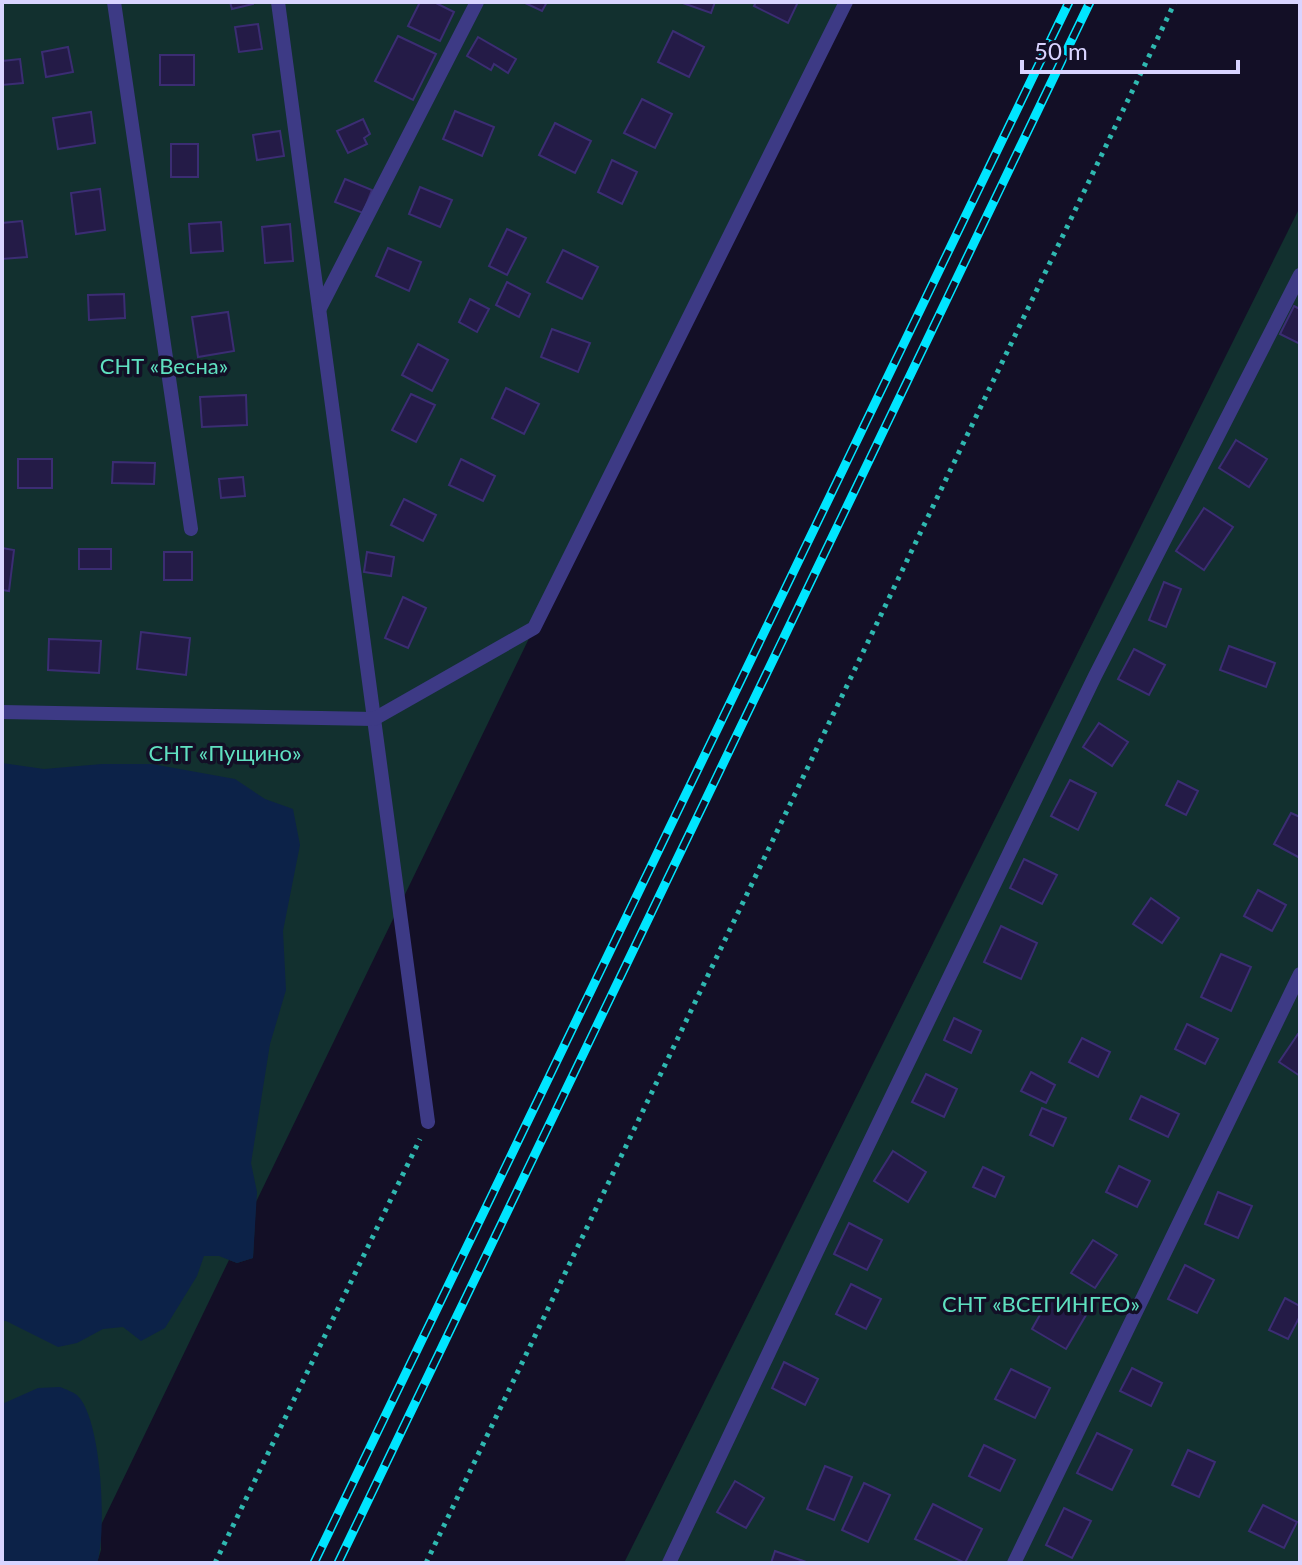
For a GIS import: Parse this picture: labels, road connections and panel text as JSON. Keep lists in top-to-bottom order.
{
  "parks": ["СНТ «Весна»", "СНТ «Пущино»", "СНТ «ВСЕГИНГЕО»"],
  "scale_bar": "50 m"
}
